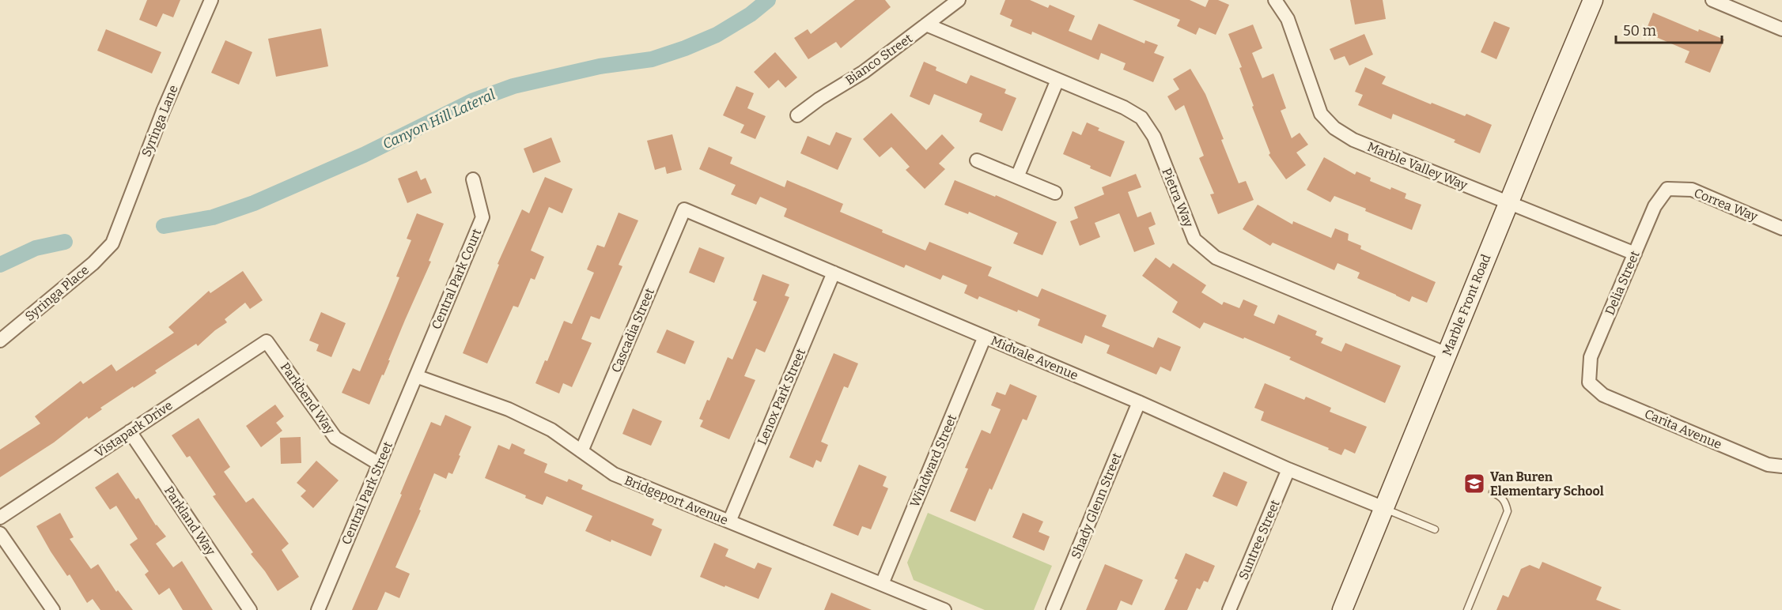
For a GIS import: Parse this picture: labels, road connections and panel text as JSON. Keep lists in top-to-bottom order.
{
  "streets": {
    "street": [
      "Bianco Street",
      "Syringa Lane",
      "Marble Valley Way",
      "Pietra Way",
      "Correa Way",
      "Central Park Court",
      "Delia Street",
      "Syringa Place",
      "Marble Front Road",
      "Cascadia Street",
      "Midvale Avenue",
      "Lenox Park Street",
      "Parkbend Way",
      "Vistapark Drive",
      "Carita Avenue",
      "Windward Street",
      "Central Park Street",
      "Bridgeport Avenue",
      "Shady Glenn Street",
      "Parkland Way",
      "Suntree Street"
    ]
  },
  "crossings": [
    ["Bianco Street", "Pietra Way"],
    ["Syringa Lane", "Syringa Place"],
    ["Marble Valley Way", "Delia Street"],
    ["Marble Valley Way", "Marble Front Road"],
    ["Pietra Way", "Marble Front Road"],
    ["Correa Way", "Delia Street"],
    ["Central Park Court", "Central Park Street"],
    ["Central Park Court", "Bridgeport Avenue"],
    ["Delia Street", "Carita Avenue"],
    ["Marble Front Road", "Midvale Avenue"],
    ["Cascadia Street", "Midvale Avenue"],
    ["Cascadia Street", "Bridgeport Avenue"],
    ["Midvale Avenue", "Lenox Park Street"],
    ["Midvale Avenue", "Windward Street"],
    ["Midvale Avenue", "Shady Glenn Street"],
    ["Midvale Avenue", "Suntree Street"],
    ["Lenox Park Street", "Bridgeport Avenue"],
    ["Parkbend Way", "Vistapark Drive"],
    ["Parkbend Way", "Central Park Street"],
    ["Vistapark Drive", "Parkland Way"],
    ["Windward Street", "Bridgeport Avenue"],
    ["Central Park Street", "Bridgeport Avenue"]
  ],
  "water": ["Canyon Hill Lateral"],
  "places": {
    "school or university": ["Van Buren Elementary School"]
  },
  "scale_bar": "50 m"
}
